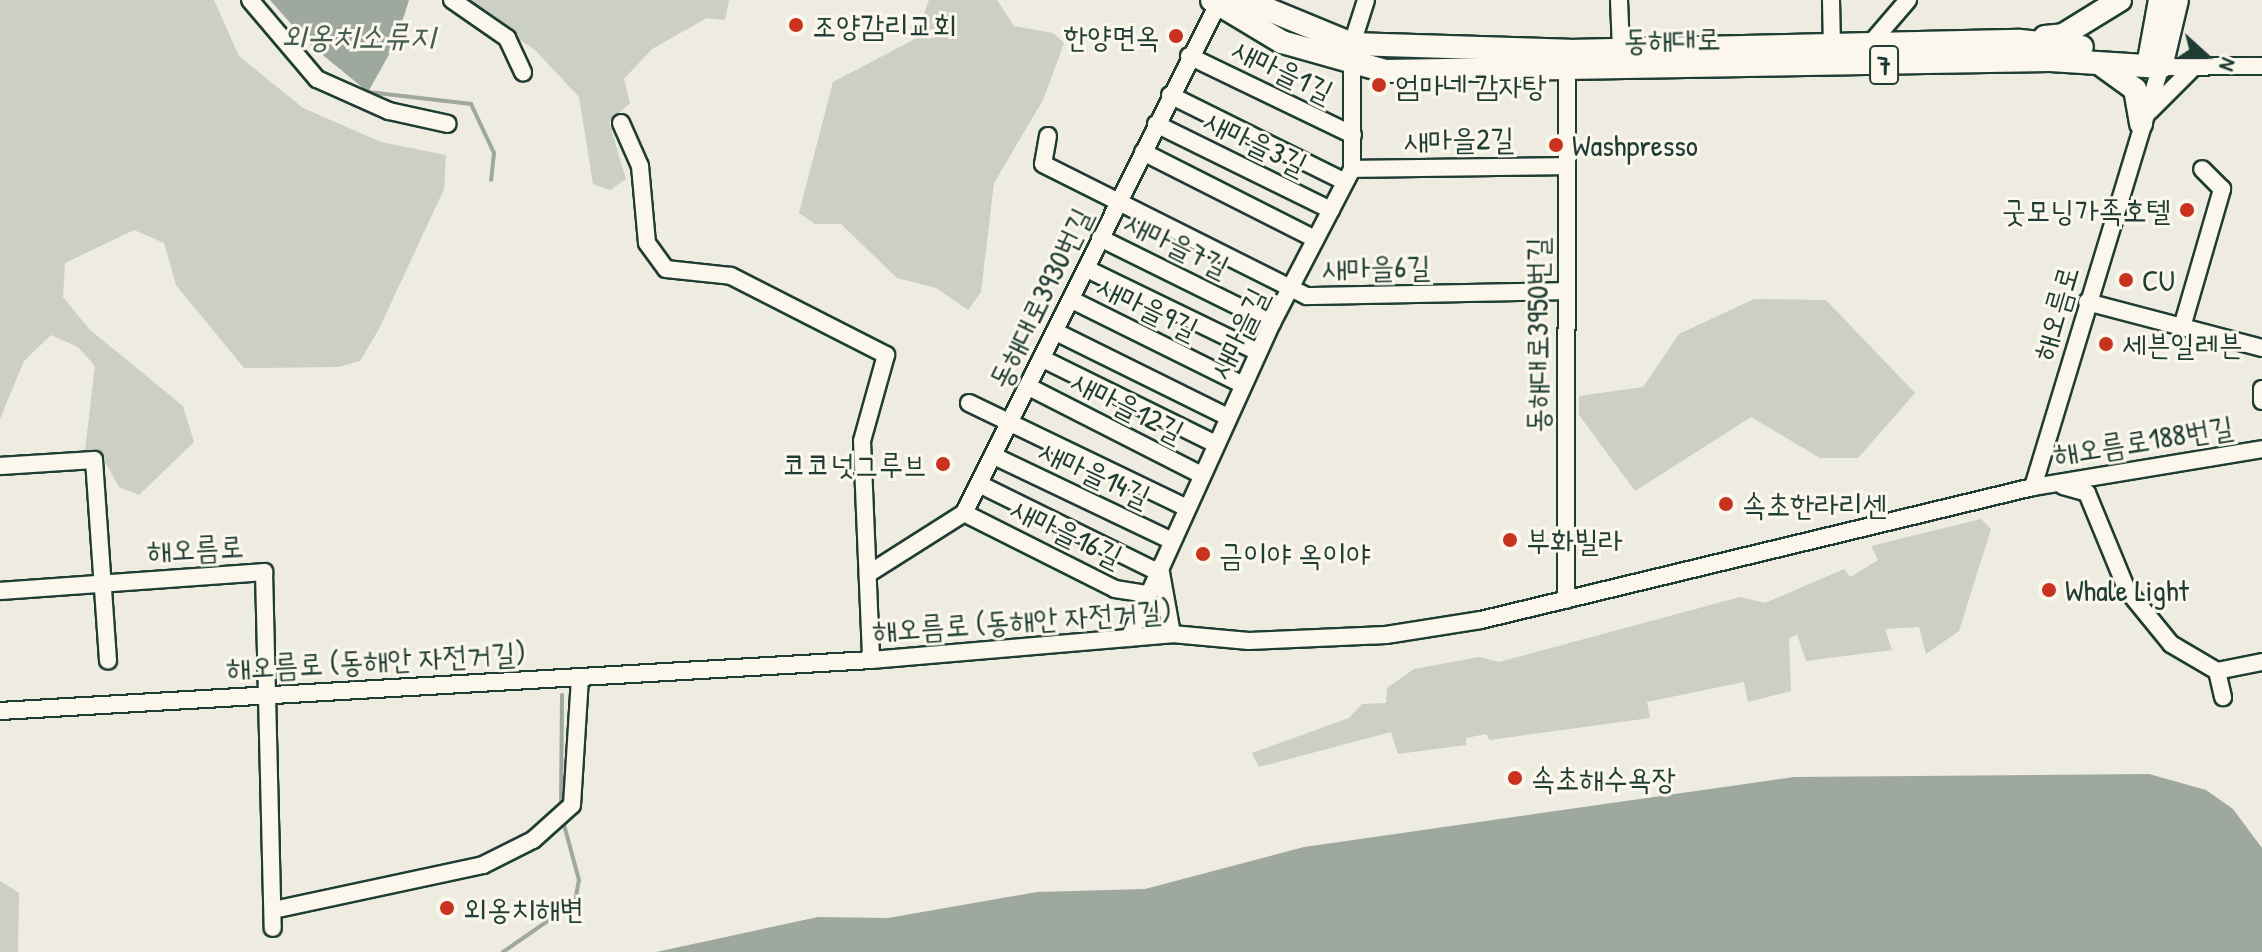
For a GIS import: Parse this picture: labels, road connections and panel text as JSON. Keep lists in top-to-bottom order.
{
  "streets": {
    "main road": ["동해대로", "7"],
    "street": [
      "새마을1길",
      "새마을2길",
      "새마을3길",
      "새마을7길",
      "새마을6길",
      "동해대로3930번길",
      "새마을9길",
      "해오름로",
      "새마을길",
      "동해대로3950번길",
      "새마을12길",
      "해오름로188번길",
      "새마을14길",
      "새마을16길",
      "해오름로 (동해안 자전거길)"
    ]
  },
  "crossings": [
    ["동해대로", "동해대로3930번길"],
    ["동해대로", "해오름로"],
    ["동해대로", "새마을길"],
    ["동해대로", "동해대로3950번길"],
    ["새마을1길", "동해대로3930번길"],
    ["새마을1길", "새마을길"],
    ["새마을2길", "동해대로3930번길"],
    ["새마을2길", "새마을길"],
    ["새마을2길", "동해대로3950번길"],
    ["새마을3길", "동해대로3930번길"],
    ["새마을3길", "새마을길"],
    ["새마을7길", "동해대로3930번길"],
    ["새마을7길", "새마을길"],
    ["새마을6길", "동해대로3930번길"],
    ["새마을6길", "새마을길"],
    ["새마을6길", "동해대로3950번길"],
    ["동해대로3930번길", "새마을9길"],
    ["동해대로3930번길", "새마을12길"],
    ["동해대로3930번길", "새마을14길"],
    ["동해대로3930번길", "새마을16길"],
    ["새마을9길", "새마을길"],
    ["해오름로", "해오름로188번길"],
    ["해오름로", "해오름로 (동해안 자전거길)"],
    ["새마을길", "새마을12길"],
    ["새마을길", "새마을14길"],
    ["새마을길", "새마을16길"],
    ["새마을길", "해오름로 (동해안 자전거길)"],
    ["동해대로3950번길", "해오름로 (동해안 자전거길)"],
    ["해오름로188번길", "해오름로 (동해안 자전거길)"]
  ],
  "water": ["외옹치소류지"],
  "places": [
    "조양감리교회",
    "한양면옥",
    "엄마네 감자탕",
    "Washpresso",
    "굿모닝가족호텔",
    "CU",
    "세븐일레븐",
    "코코넛그루브",
    "속초한라리센",
    "부화빌라",
    "금이야 옥이야",
    "Whale Light",
    "속초해수욕장",
    "외옹치해변"
  ],
  "north": "right"
}
